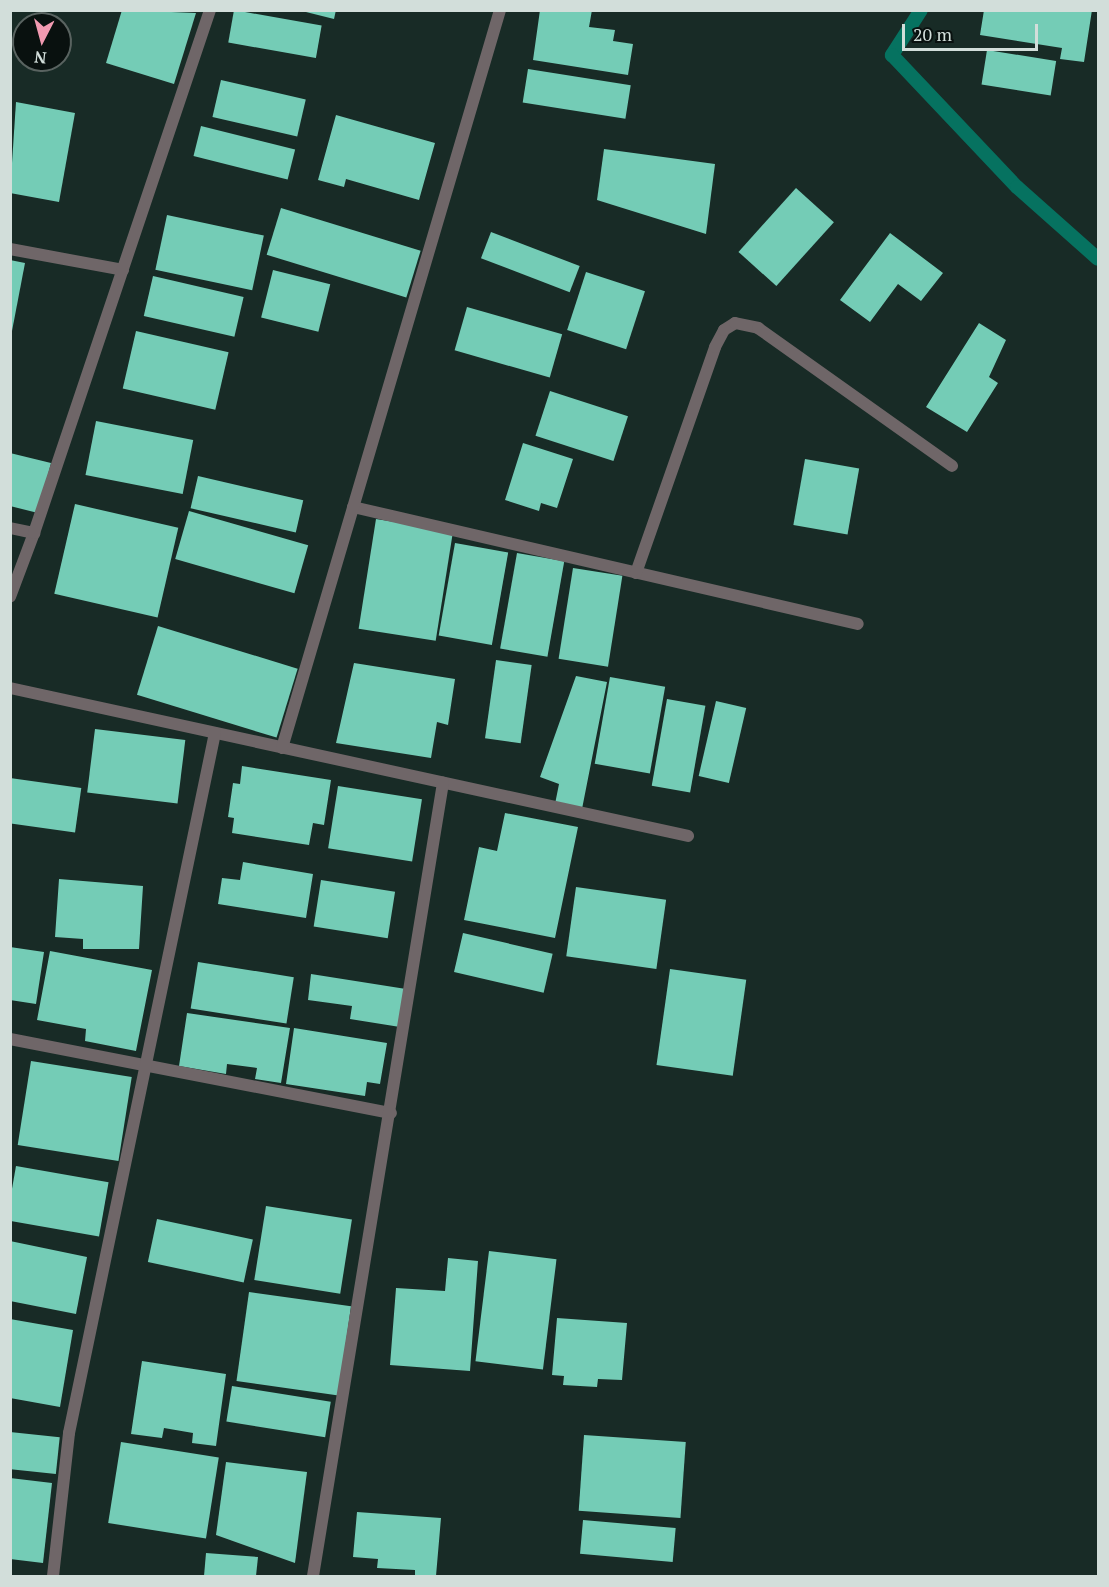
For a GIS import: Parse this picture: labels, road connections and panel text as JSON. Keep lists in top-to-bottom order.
{
  "scale_bar": "20 m",
  "north": "bottom"
}
